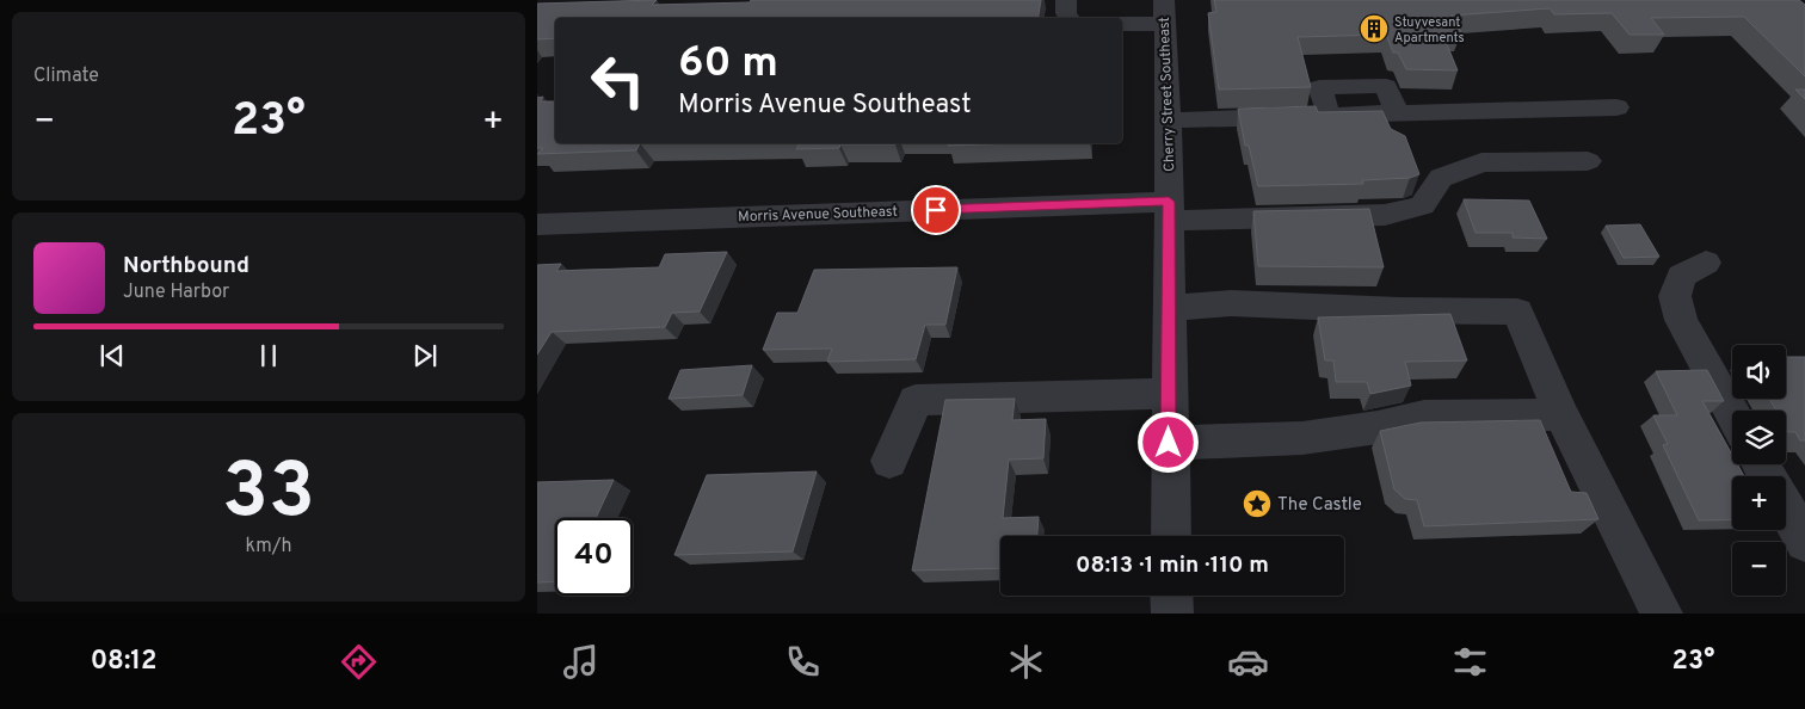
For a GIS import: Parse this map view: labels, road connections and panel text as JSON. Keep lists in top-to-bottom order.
{
  "streets": {
    "street": ["Cherry Street Southeast", "Morris Avenue Southeast"]
  },
  "crossings": [
    ["Cherry Street Southeast", "Morris Avenue Southeast"]
  ],
  "places": {
    "building": ["Stuyvesant Apartments"],
    "place": ["The Castle"]
  },
  "page": {
    "tile": [
      "Climate",
      ["33", "km/h"]
    ],
    "turn": ["60 m", "Morris Avenue Southeast"],
    "heat": ["−", "23°", "+"],
    "song": ["Northbound", "June Harbor"],
    "map_buttons": ["+", "−"],
    "limit": "40",
    "trip": "08:13 · 1 min · 110 m",
    "tabs": ["08:12", "23°"]
  }
}
